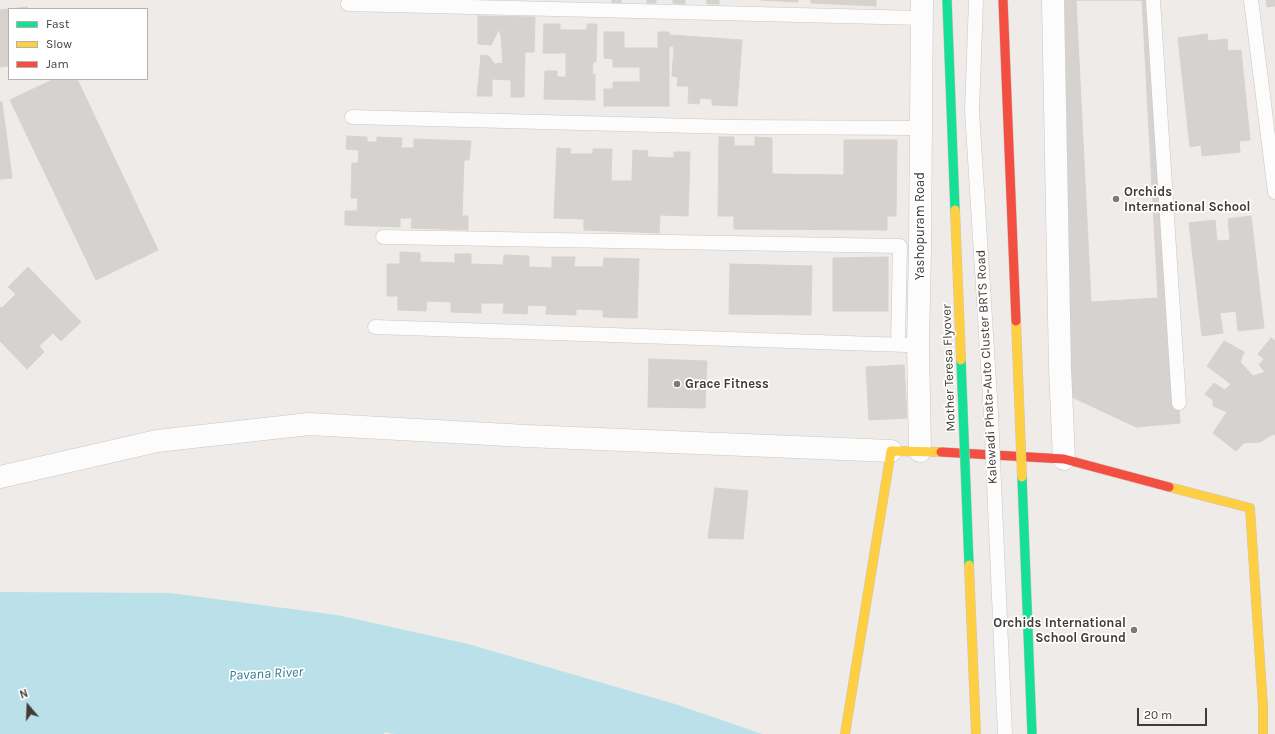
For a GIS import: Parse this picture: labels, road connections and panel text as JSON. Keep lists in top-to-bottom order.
{
  "streets": {
    "main road": ["Mother Teresa Flyover"],
    "street": ["Yashopuram Road"],
    "lane": ["Kalewadi Phata-Auto Cluster BRTS Road"]
  },
  "water": ["Pavana River"],
  "places": ["Orchids International School", "Grace Fitness", "Orchids International School Ground"],
  "legend": ["Fast", "Slow", "Jam"],
  "scale_bar": "20 m",
  "north": "top"
}
